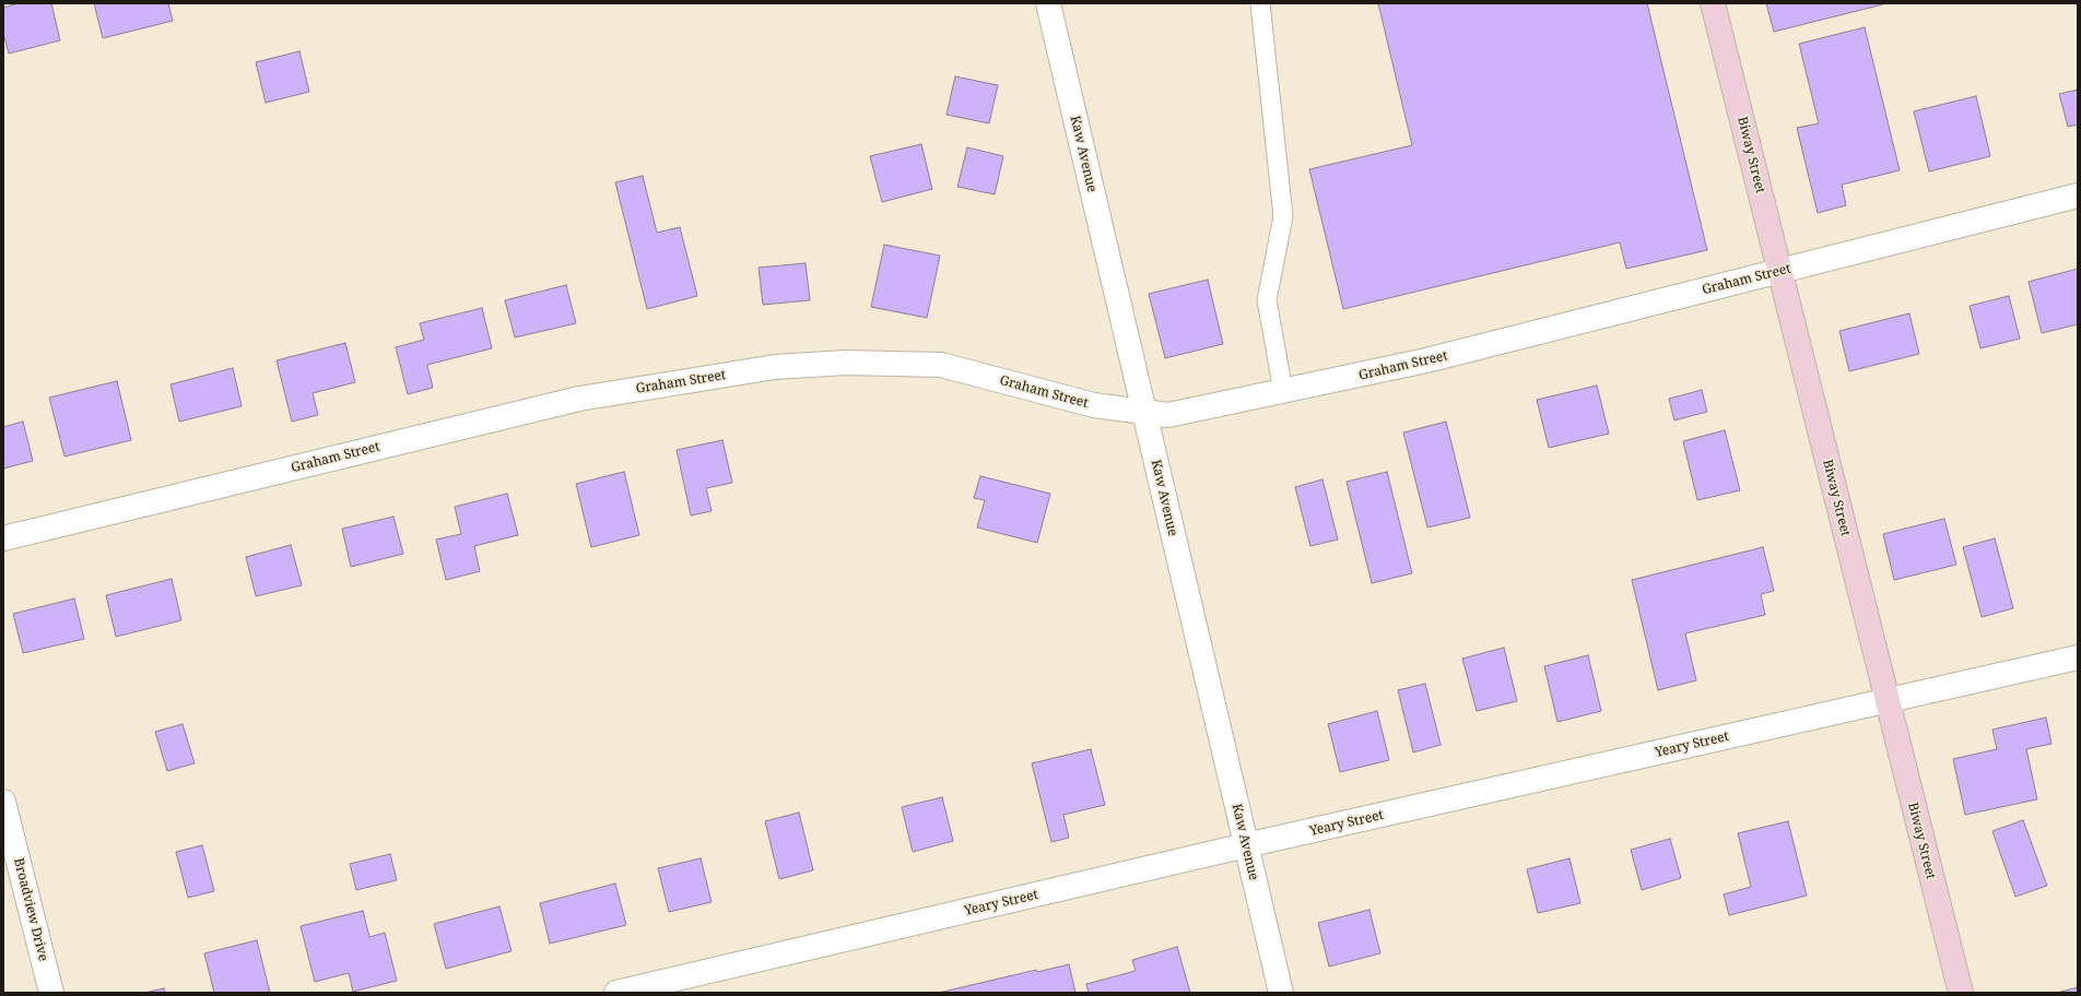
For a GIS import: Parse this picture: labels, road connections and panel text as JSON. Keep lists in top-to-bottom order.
{
  "streets": {
    "street": [
      "Kaw Avenue",
      "Biway Street",
      "Graham Street",
      "Yeary Street",
      "Broadview Drive"
    ]
  },
  "crossings": [
    ["Kaw Avenue", "Graham Street"],
    ["Kaw Avenue", "Yeary Street"],
    ["Biway Street", "Graham Street"],
    ["Biway Street", "Yeary Street"]
  ]
}
